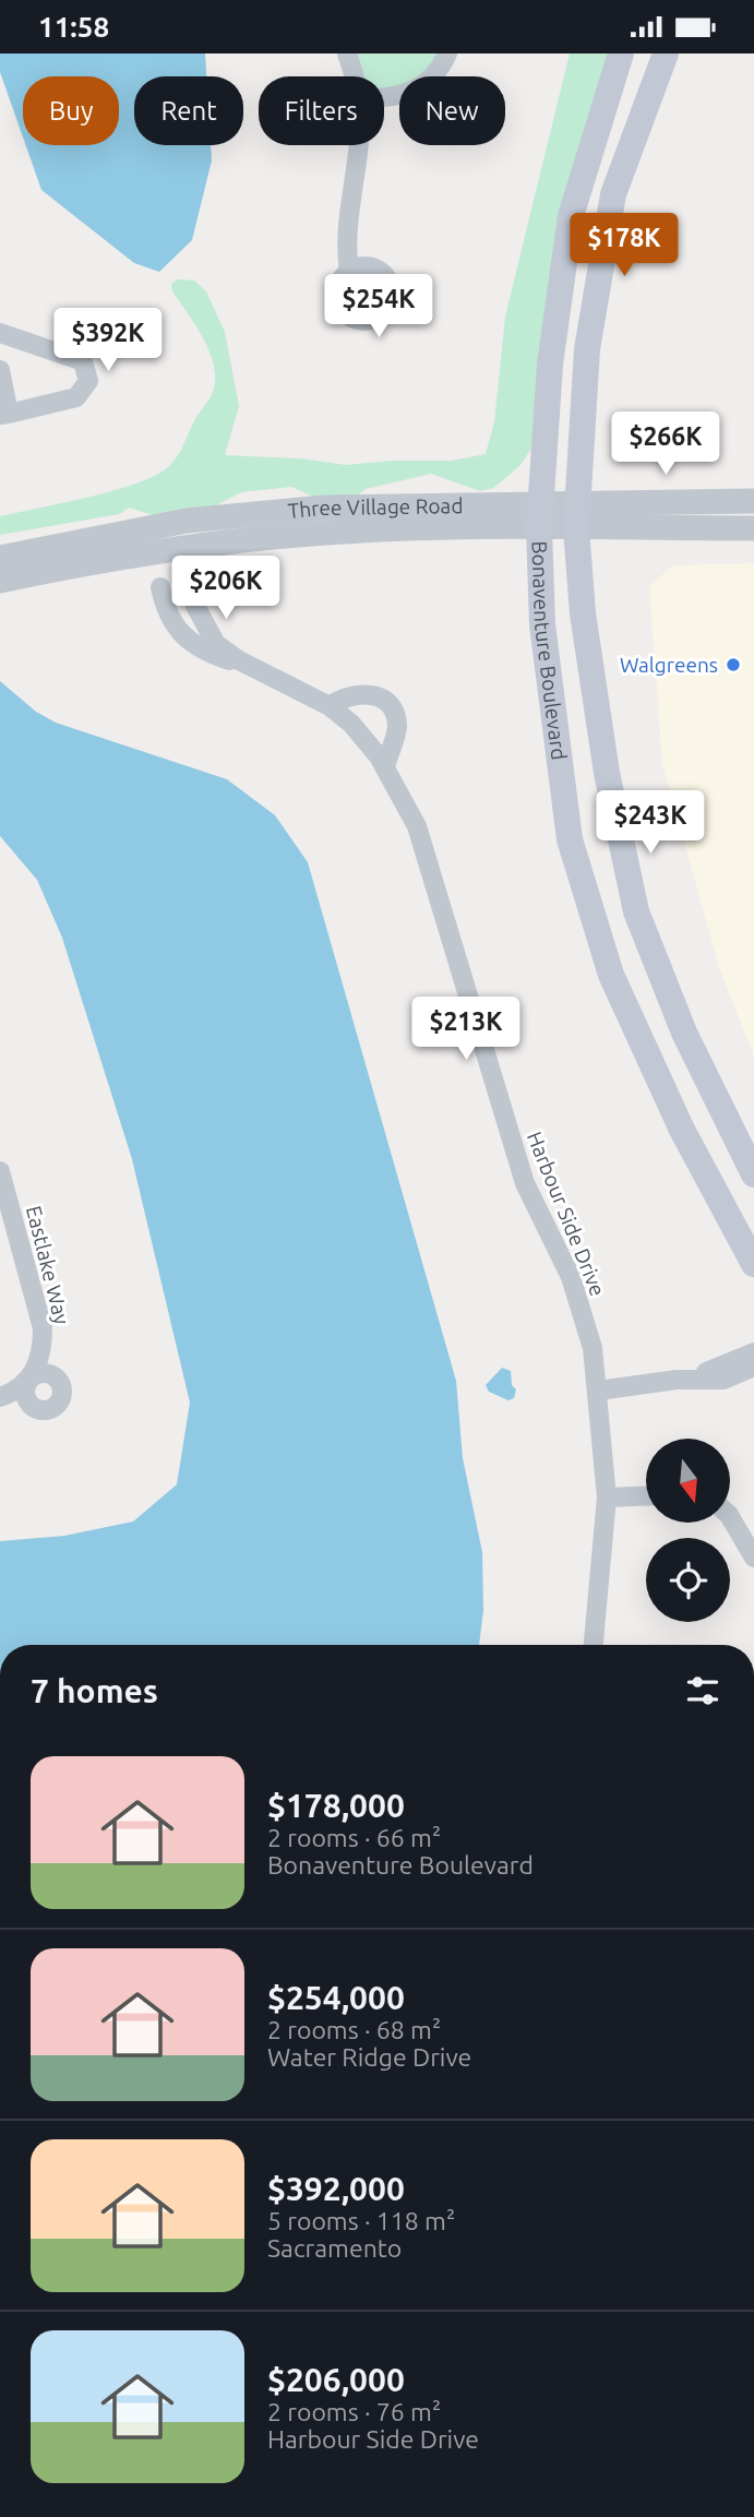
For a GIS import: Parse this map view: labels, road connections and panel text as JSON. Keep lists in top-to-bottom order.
{
  "streets": {
    "main road": ["Bonaventure Boulevard"],
    "street": ["Three Village Road", "Harbour Side Drive", "Eastlake Way"]
  },
  "crossings": [
    ["Three Village Road", "Bonaventure Boulevard"],
    ["Three Village Road", "Harbour Side Drive"]
  ],
  "places": ["Walgreens"],
  "north": "bottom",
  "page": {
    "status": "11:58",
    "chip": [
      "Buy",
      "Rent",
      "Filters",
      "New"
    ],
    "price": [
      "$178K",
      "$254K",
      "$392K",
      "$266K",
      "$206K",
      "$243K",
      "$213K"
    ],
    "heading": "7 homes",
    "list": [
      {
        "name": "$178,000",
        "note": "2 rooms · 66 m² · Bonaventure Boulevard"
      },
      {
        "name": "$254,000",
        "note": "2 rooms · 68 m² · Water Ridge Drive"
      },
      {
        "name": "$392,000",
        "note": "5 rooms · 118 m² · Sacramento"
      },
      {
        "name": "$206,000",
        "note": "2 rooms · 76 m² · Harbour Side Drive"
      }
    ]
  }
}
